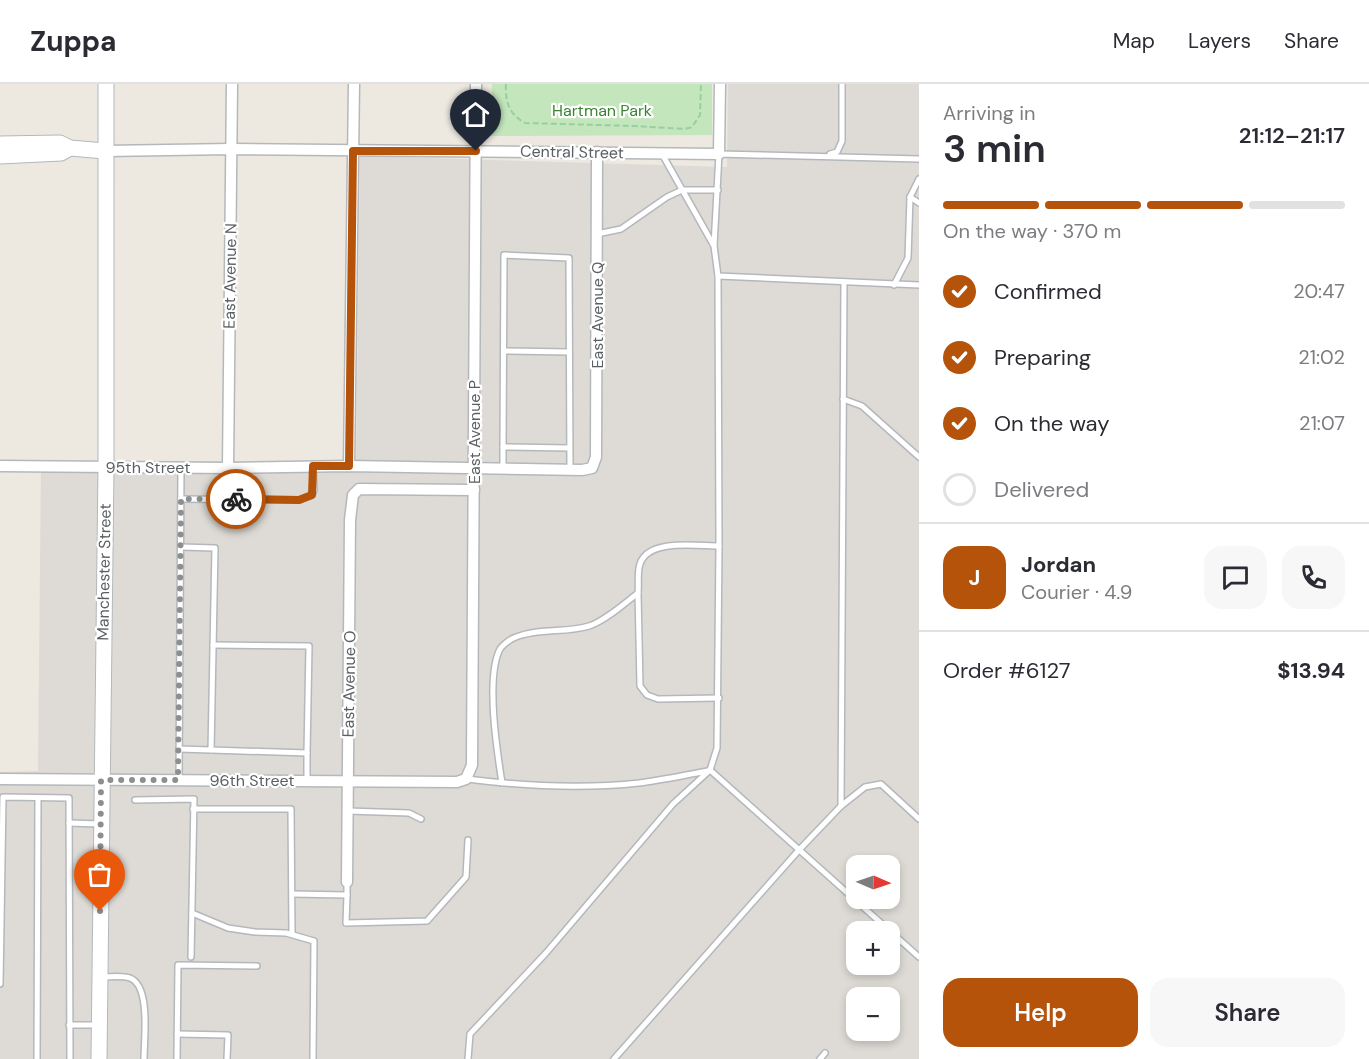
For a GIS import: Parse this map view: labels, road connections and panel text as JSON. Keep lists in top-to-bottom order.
{
  "streets": {
    "street": [
      "Central Street",
      "East Avenue N",
      "East Avenue Q",
      "East Avenue P",
      "95th Street",
      "Manchester Street",
      "East Avenue O",
      "96th Street"
    ]
  },
  "crossings": [
    ["Central Street", "East Avenue N"],
    ["Central Street", "East Avenue Q"],
    ["Central Street", "East Avenue P"],
    ["Central Street", "Manchester Street"],
    ["East Avenue N", "95th Street"],
    ["East Avenue Q", "95th Street"],
    ["East Avenue P", "95th Street"],
    ["East Avenue P", "96th Street"],
    ["95th Street", "Manchester Street"],
    ["Manchester Street", "96th Street"],
    ["East Avenue O", "96th Street"]
  ],
  "parks": ["Hartman Park"],
  "north": "right",
  "page": {
    "header": "Zuppa",
    "nav": ["Map", "Layers", "Share"],
    "heading": ["3 min", "Arriving in", "21:12–21:17"],
    "panel": [
      "Jordan",
      "Courier · 4.9",
      "Order #6127",
      "$13.94"
    ],
    "bar": "On the way · 370 m",
    "list": [
      ["Confirmed", "20:47"],
      ["Preparing", "21:02"],
      ["On the way", "21:07"],
      "Delivered"
    ],
    "round": "J",
    "map_buttons": ["+", "−"],
    "buttons": ["Help", "Share"]
  }
}
